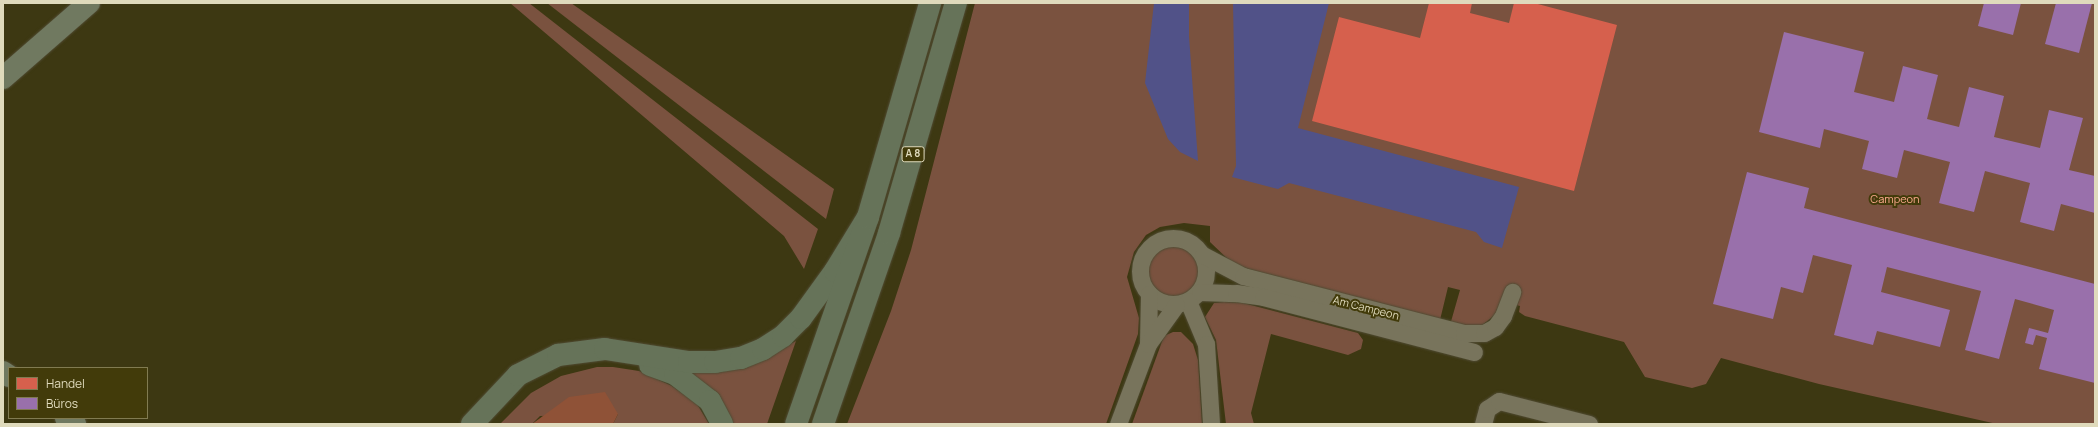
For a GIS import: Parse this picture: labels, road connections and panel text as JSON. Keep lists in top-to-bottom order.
{
  "streets": {
    "highway": ["A 8"],
    "street": ["Am Campeon"]
  },
  "parks": ["Campeon"],
  "legend": ["Handel", "Büros"]
}
